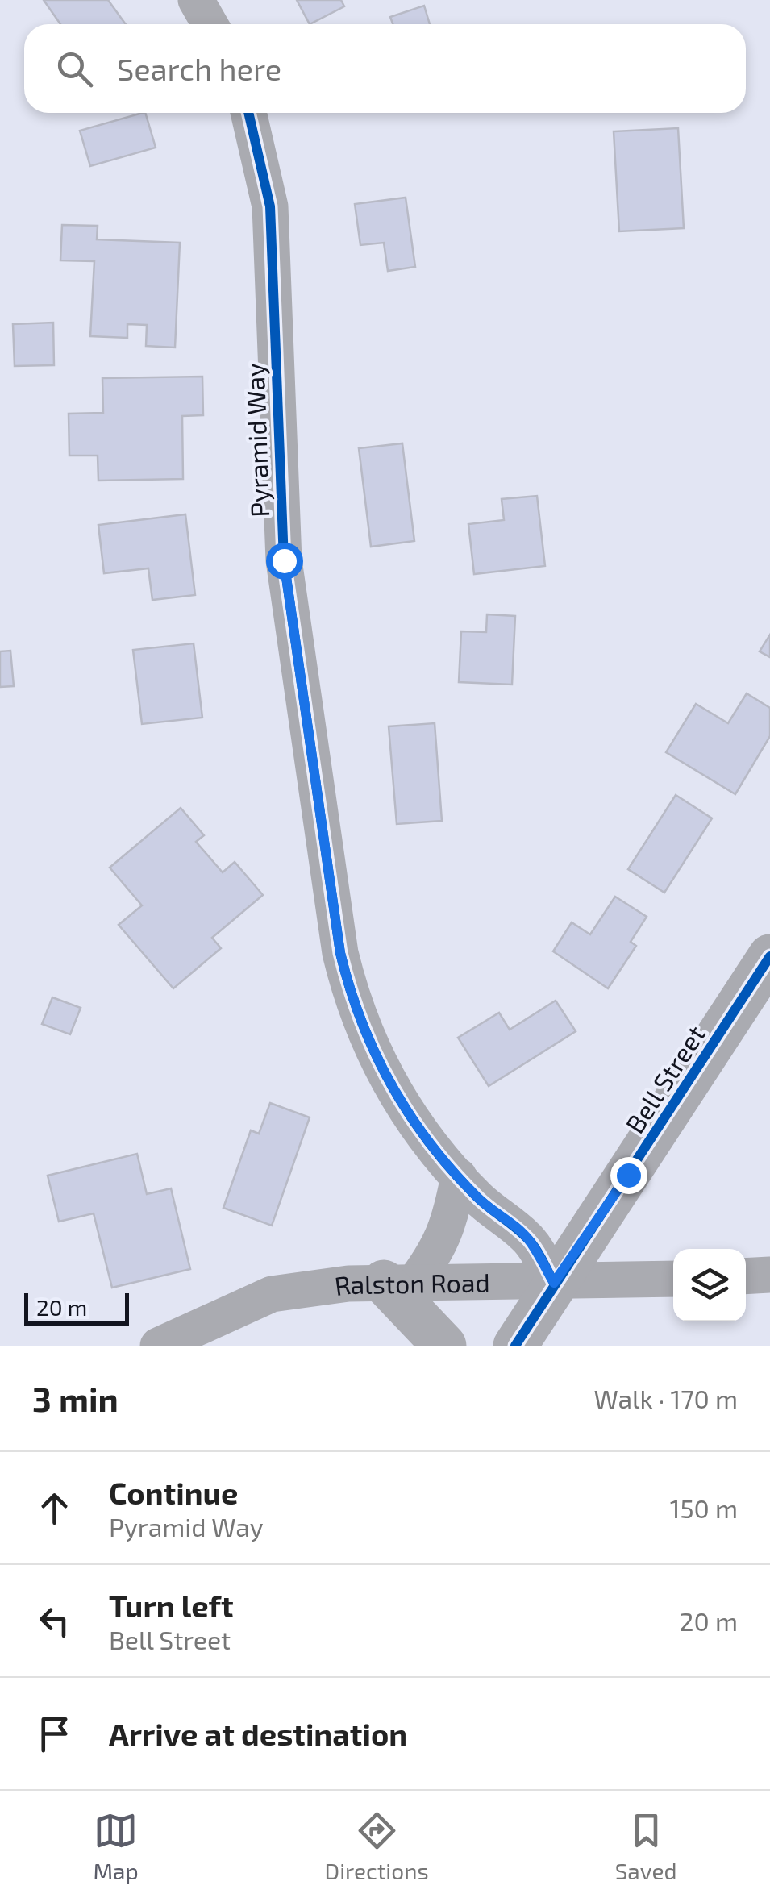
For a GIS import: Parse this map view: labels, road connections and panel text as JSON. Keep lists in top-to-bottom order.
{
  "streets": {
    "street": ["Pyramid Way", "Bell Street", "Ralston Road"]
  },
  "crossings": [
    ["Pyramid Way", "Bell Street"],
    ["Pyramid Way", "Ralston Road"],
    ["Bell Street", "Ralston Road"]
  ],
  "scale_bar": "20 m",
  "page": {
    "search": "Search here",
    "scale": "20 m",
    "heading": ["3 min", "Walk · 170 m"],
    "list": [
      ["Continue", "Pyramid Way", "150 m"],
      ["Turn left", "Bell Street", "20 m"],
      "Arrive at destination"
    ],
    "nav": ["Map", "Directions", "Saved"]
  }
}
